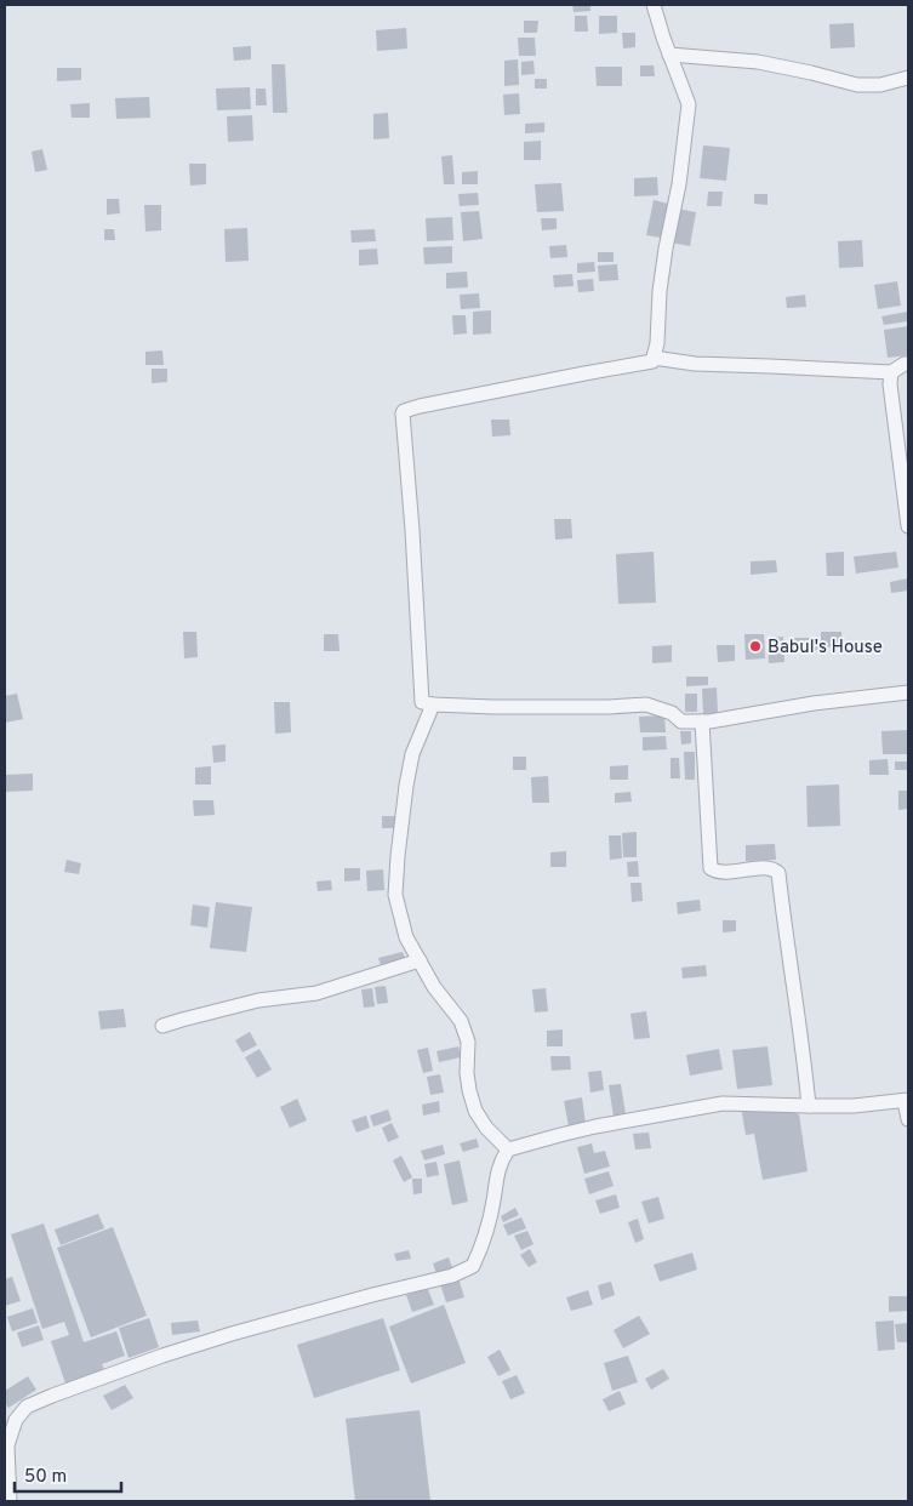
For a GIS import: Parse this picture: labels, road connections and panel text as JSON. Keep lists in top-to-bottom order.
{
  "places": ["Babul's House"],
  "scale_bar": "50 m"
}
